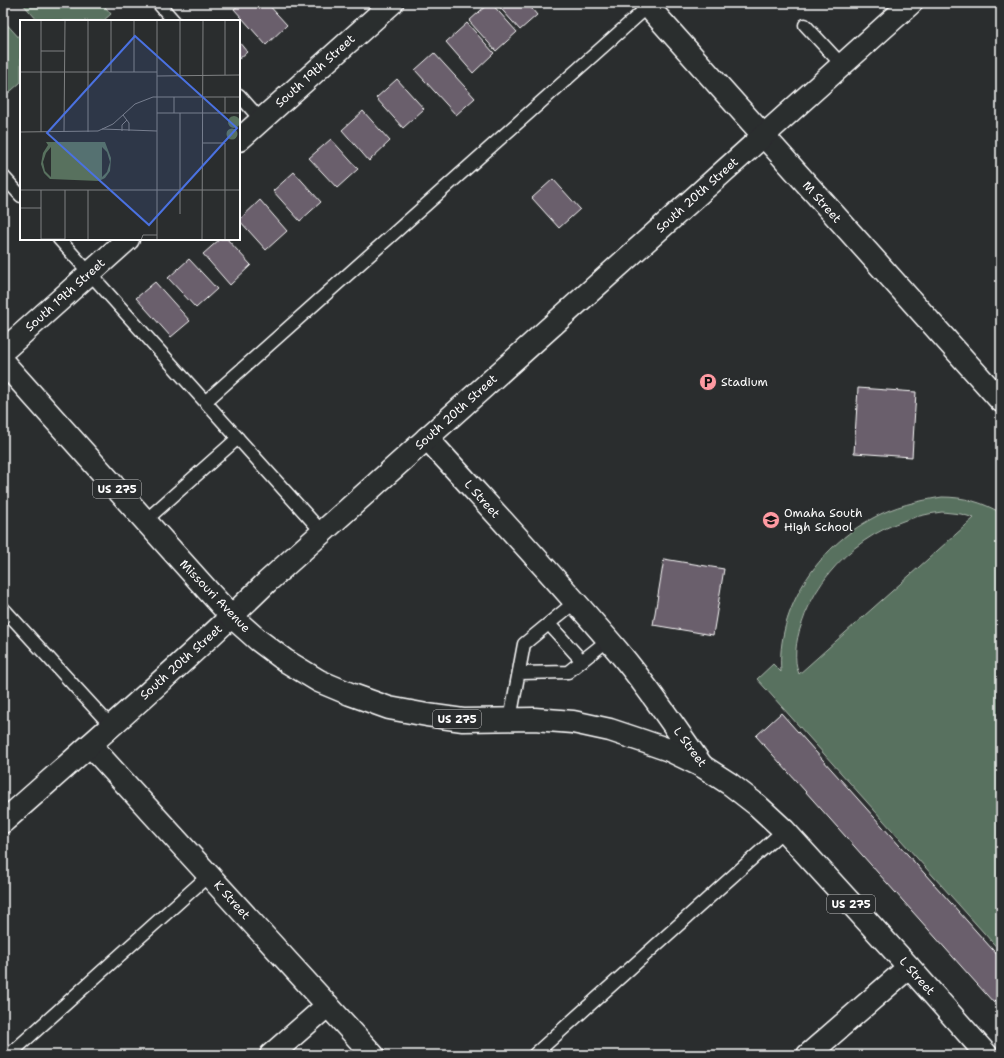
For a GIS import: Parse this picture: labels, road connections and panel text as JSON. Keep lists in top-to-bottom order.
{
  "streets": {
    "street": [
      "South 19th Street",
      "South 20th Street",
      "M Street",
      "US 275",
      "L Street",
      "Missouri Avenue",
      "K Street"
    ]
  },
  "crossings": [
    ["South 20th Street", "M Street"],
    ["South 20th Street", "L Street"],
    ["South 20th Street", "Missouri Avenue"],
    ["South 20th Street", "K Street"],
    ["L Street", "Missouri Avenue"]
  ],
  "places": {
    "parking": ["Stadium"],
    "school or university": ["Omaha South High School"]
  }
}
